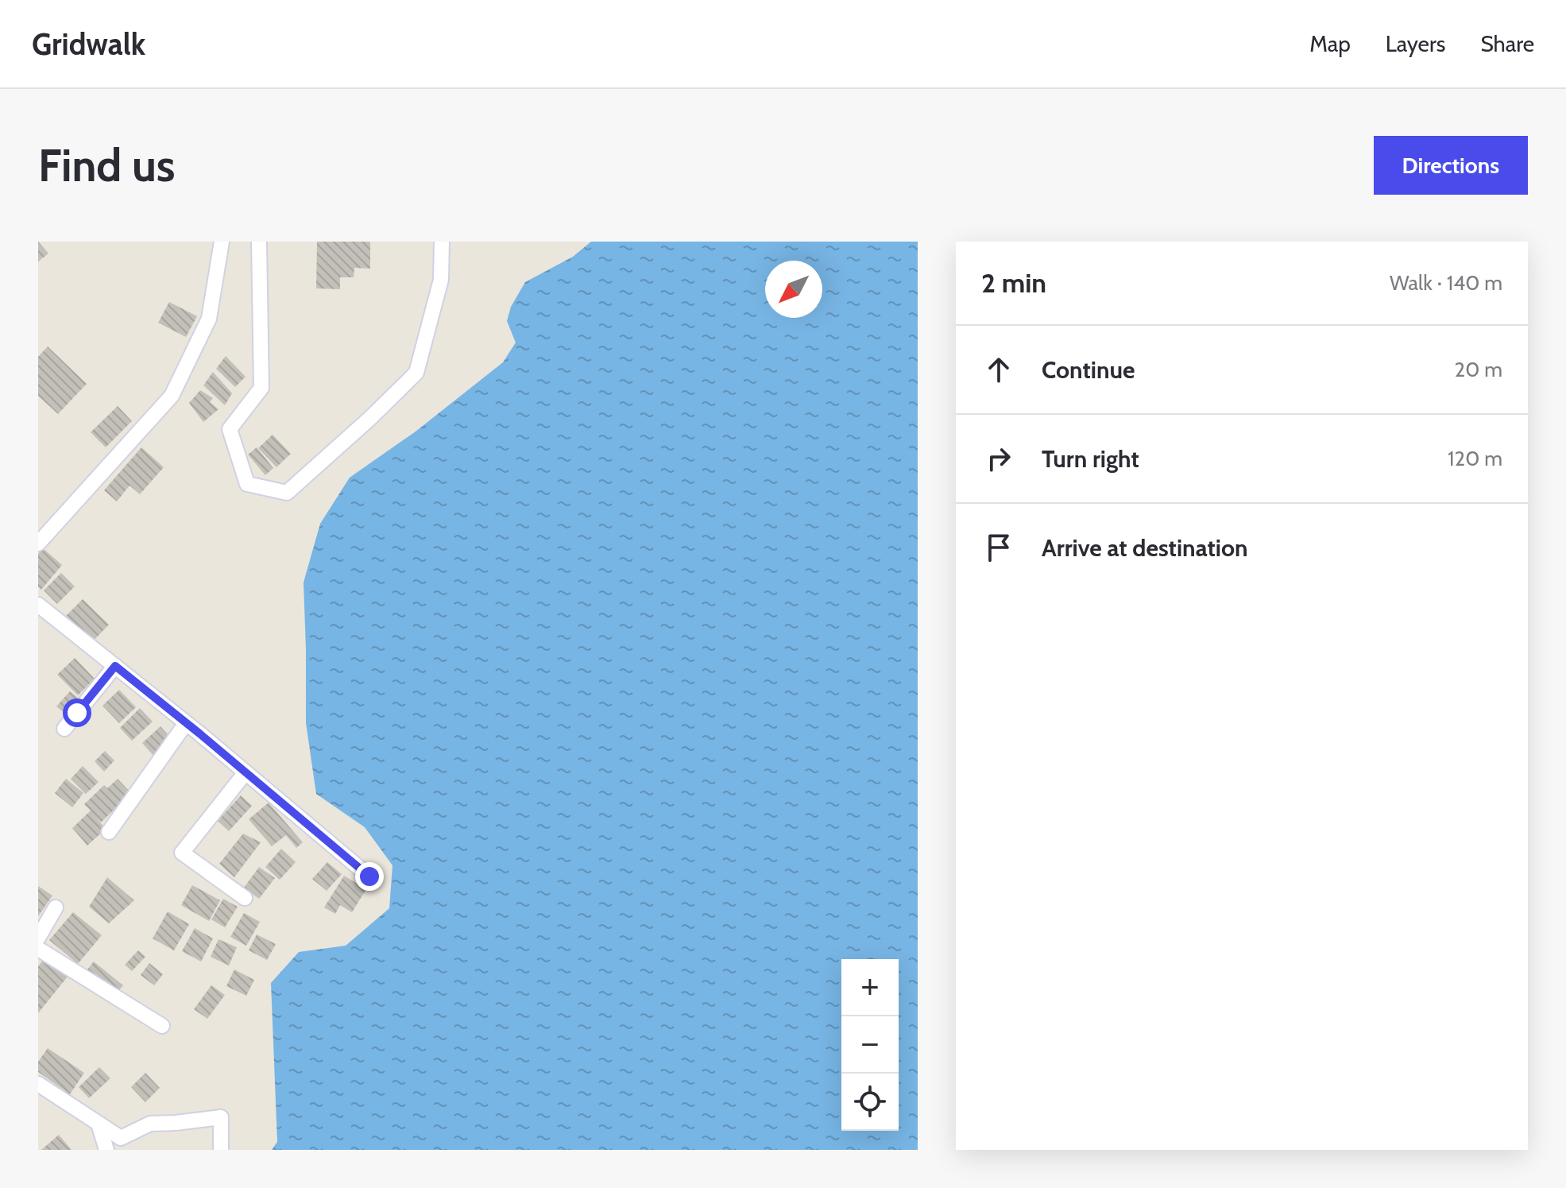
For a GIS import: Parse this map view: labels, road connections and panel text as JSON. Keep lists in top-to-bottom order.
{
  "north": "bottom left",
  "page": {
    "header": "Gridwalk",
    "nav": ["Map", "Layers", "Share"],
    "buttons": "Directions",
    "title": "Find us",
    "heading": ["2 min", "Walk · 140 m"],
    "list": [
      ["Continue", "20 m"],
      ["Turn right", "120 m"],
      "Arrive at destination"
    ],
    "map_buttons": ["+", "−"]
  }
}
